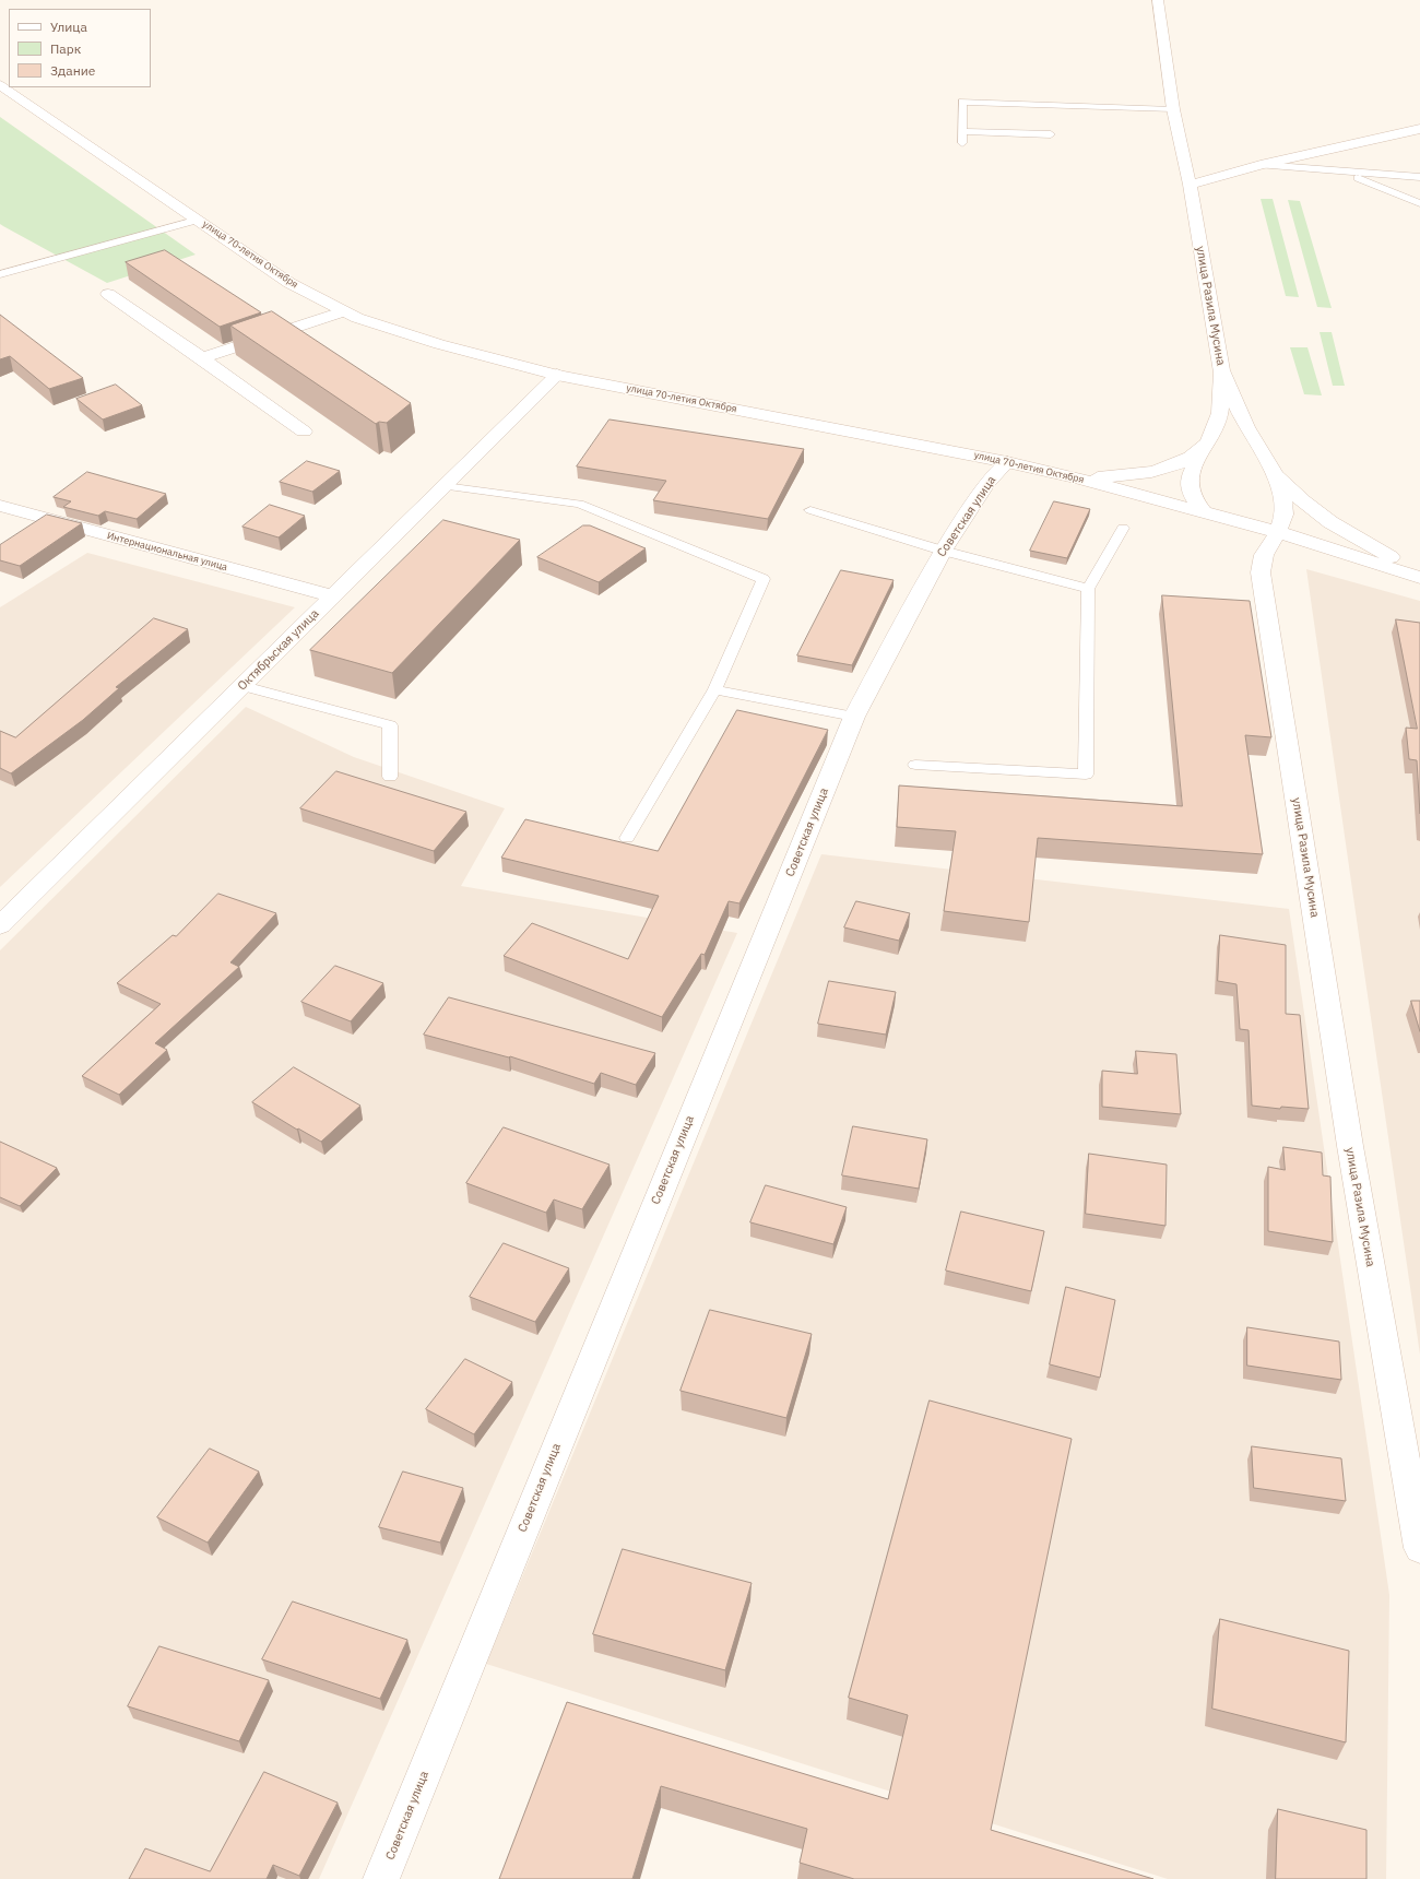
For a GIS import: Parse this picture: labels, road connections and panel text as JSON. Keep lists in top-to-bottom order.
{
  "streets": {
    "main road": [
      "улица 70-летия Октября",
      "улица Разила Мусина",
      "Советская улица",
      "Интернациональная улица",
      "Октябрьская улица"
    ]
  },
  "crossings": [
    ["улица 70-летия Октября", "улица Разила Мусина"],
    ["улица 70-летия Октября", "Советская улица"],
    ["улица 70-летия Октября", "Октябрьская улица"],
    ["Интернациональная улица", "Октябрьская улица"]
  ],
  "legend": ["Улица", "Парк", "Здание"]
}
